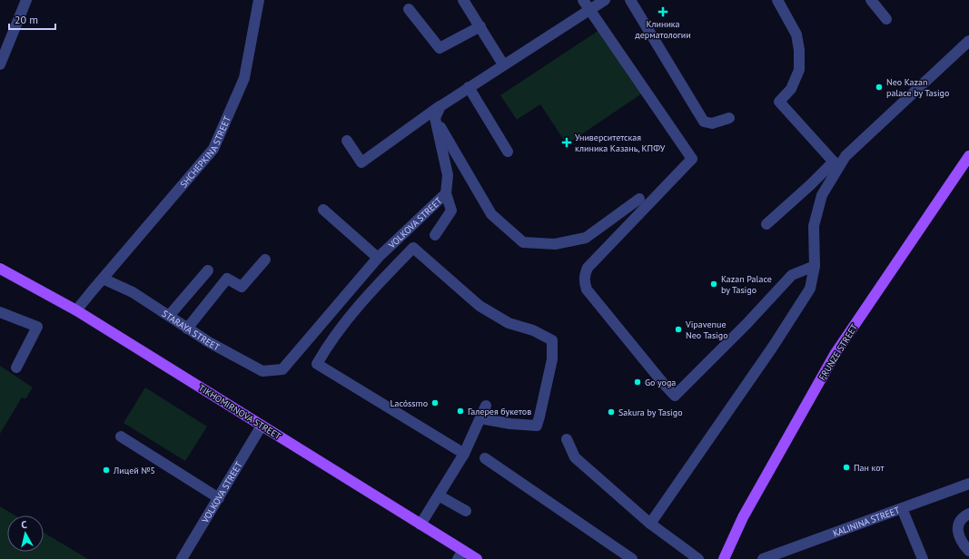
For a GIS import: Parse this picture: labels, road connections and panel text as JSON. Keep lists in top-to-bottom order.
{
  "streets": {
    "main road": ["FRUNZE STREET", "TIKHOMIRNOVA STREET"],
    "street": [
      "SHCHEPKINA STREET",
      "VOLKOVA STREET",
      "STARAYA STREET",
      "KALININA STREET"
    ]
  },
  "crossings": [
    ["SHCHEPKINA STREET", "STARAYA STREET"],
    ["SHCHEPKINA STREET", "TIKHOMIRNOVA STREET"],
    ["VOLKOVA STREET", "STARAYA STREET"],
    ["VOLKOVA STREET", "TIKHOMIRNOVA STREET"]
  ],
  "places": {
    "health": ["Клиника дерматологии", "Университетская клиника Казань, КПФУ"],
    "other": [
      "Neo Kazan palace by Tasigo",
      "Kazan Palace by Tasigo",
      "Vipavenue Neo Tasigo",
      "Go yoga",
      "Lacóssmo",
      "Галерея букетов",
      "Sakura by Tasigo",
      "Пан кот",
      "Лицей №5"
    ]
  },
  "scale_bar": "20 m",
  "north": "top"
}
